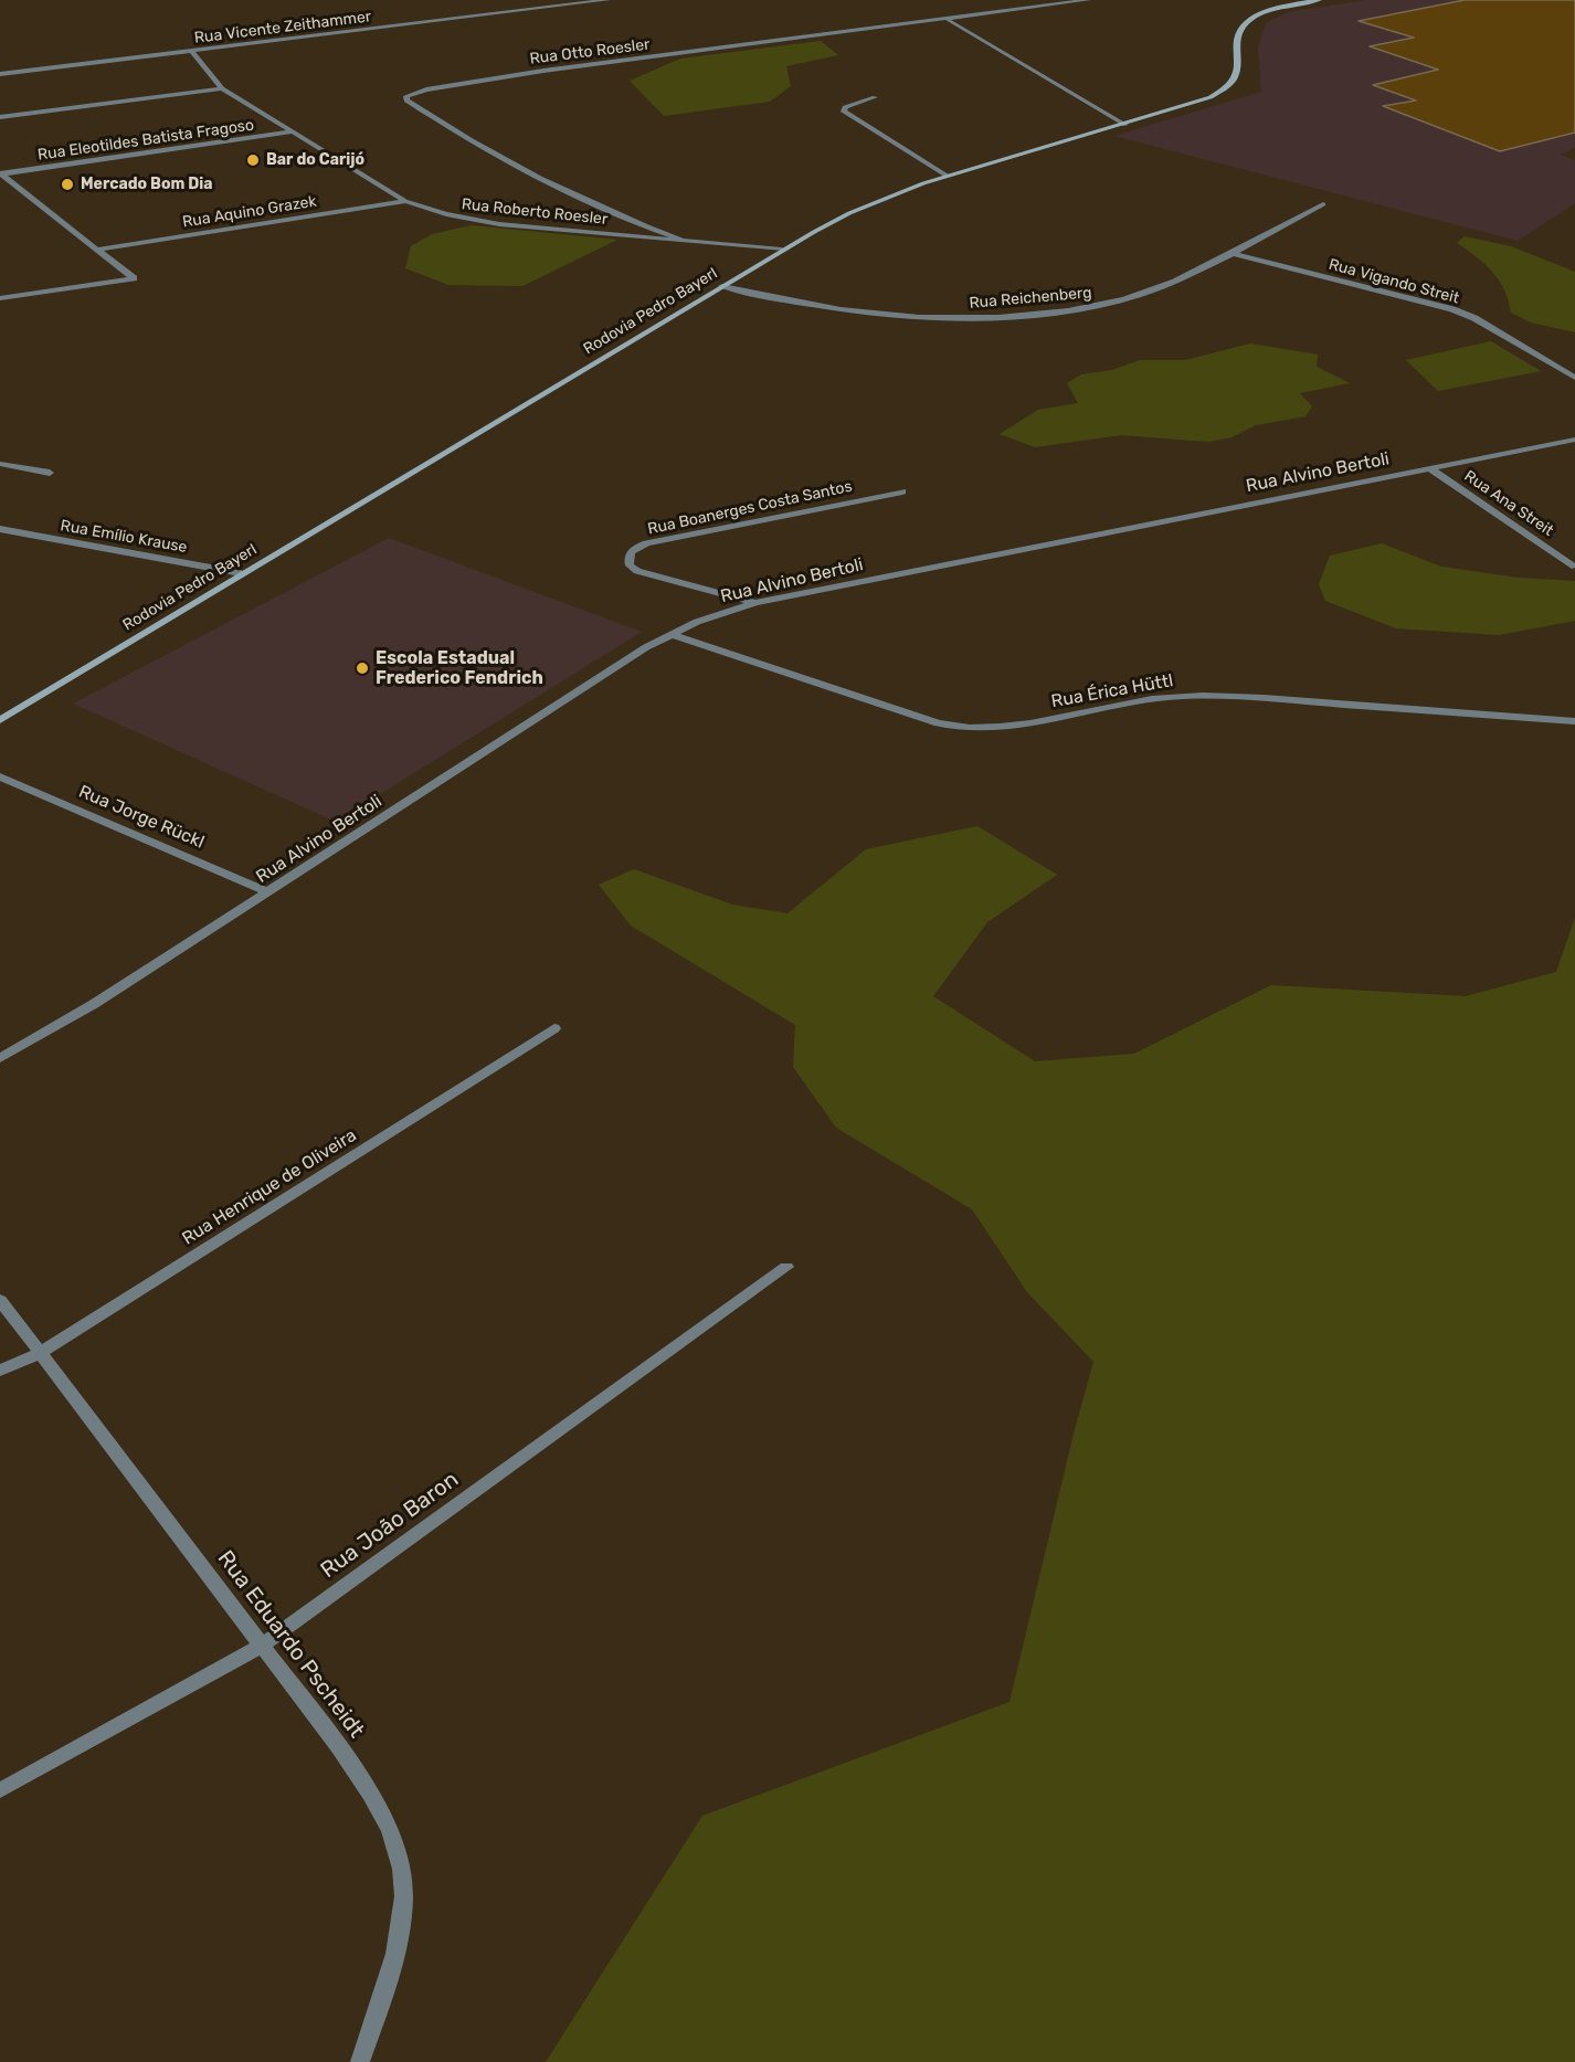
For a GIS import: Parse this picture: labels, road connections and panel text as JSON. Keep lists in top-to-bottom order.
{
  "streets": {
    "main road": ["Rodovia Pedro Bayerl"],
    "street": [
      "Rua Vicente Zeithammer",
      "Rua Otto Roesler",
      "Rua Eleotildes Batista Fragoso",
      "Rua Aquino Grazek",
      "Rua Roberto Roesler",
      "Rua Vigando Streit",
      "Rua Reichenberg",
      "Rua Alvino Bertoli",
      "Rua Ana Streit",
      "Rua Boanerges Costa Santos",
      "Rua Emílio Krause",
      "Rua Érica Hüttl",
      "Rua Jorge Rückl",
      "Rua Henrique de Oliveira",
      "Rua João Baron",
      "Rua Eduardo Pscheidt"
    ]
  },
  "crossings": [
    ["Rua Otto Roesler", "Rua Roberto Roesler"],
    ["Rua Eleotildes Batista Fragoso", "Rua Roberto Roesler"],
    ["Rua Aquino Grazek", "Rua Roberto Roesler"],
    ["Rua Roberto Roesler", "Rodovia Pedro Bayerl"],
    ["Rua Vigando Streit", "Rua Reichenberg"],
    ["Rua Reichenberg", "Rodovia Pedro Bayerl"],
    ["Rodovia Pedro Bayerl", "Rua Emílio Krause"],
    ["Rua Alvino Bertoli", "Rua Ana Streit"],
    ["Rua Alvino Bertoli", "Rua Boanerges Costa Santos"],
    ["Rua Alvino Bertoli", "Rua Érica Hüttl"],
    ["Rua Alvino Bertoli", "Rua Jorge Rückl"],
    ["Rua Henrique de Oliveira", "Rua Eduardo Pscheidt"],
    ["Rua João Baron", "Rua Eduardo Pscheidt"]
  ],
  "places": ["Bar do Carijó", "Mercado Bom Dia", "Escola Estadual Frederico Fendrich"]
}
